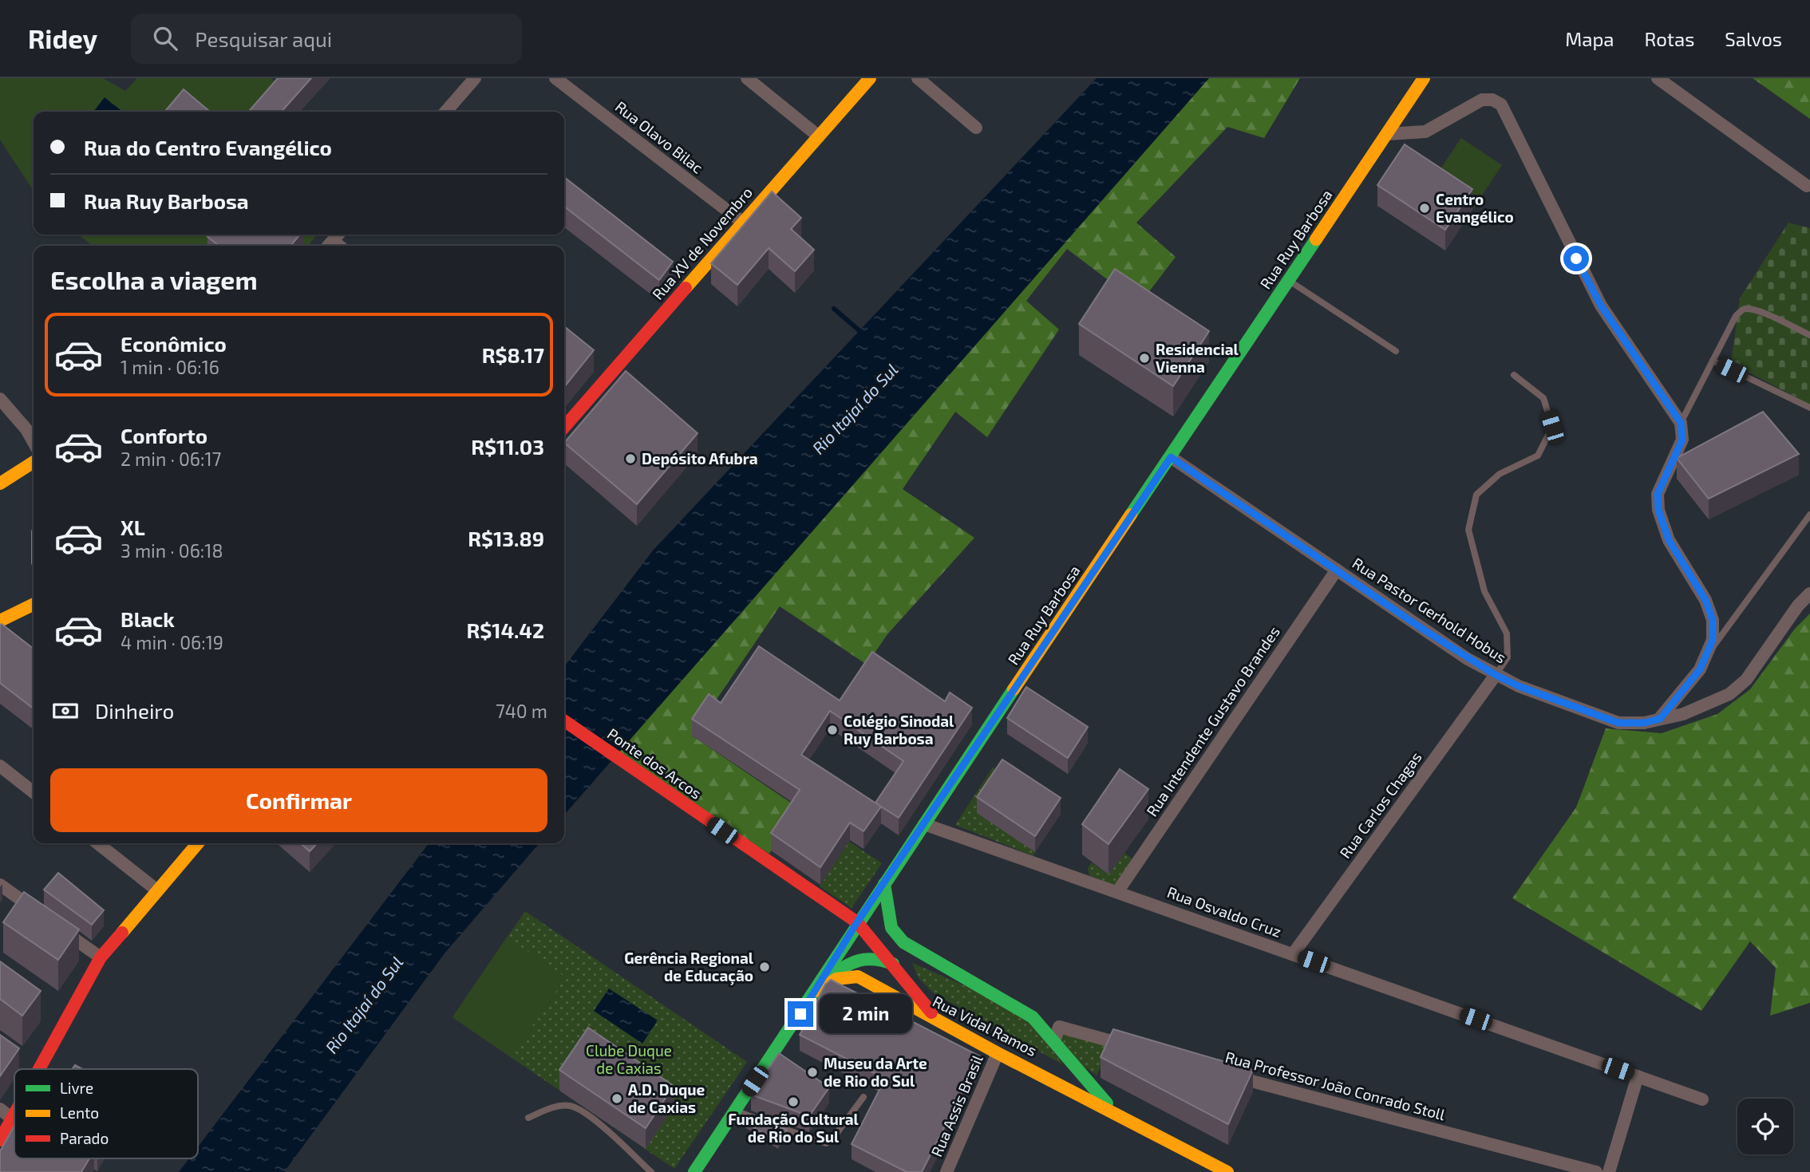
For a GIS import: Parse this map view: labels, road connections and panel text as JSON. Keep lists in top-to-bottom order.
{
  "streets": {
    "main road": [
      "Rua Ruy Barbosa",
      "Rua XV de Novembro",
      "Ponte dos Arcos",
      "Rua Vidal Ramos"
    ],
    "street": [
      "Rua Olavo Bilac",
      "Rua Pastor Gerhold Hobus",
      "Rua Intendente Gustavo Brandes",
      "Rua Carlos Chagas",
      "Rua Osvaldo Cruz",
      "Rua Professor João Conrado Stoll",
      "Rua Assis Brasil"
    ]
  },
  "crossings": [
    ["Rua Olavo Bilac", "Rua XV de Novembro"],
    ["Rua Ruy Barbosa", "Rua Pastor Gerhold Hobus"],
    ["Rua Ruy Barbosa", "Ponte dos Arcos"],
    ["Rua Ruy Barbosa", "Rua Osvaldo Cruz"],
    ["Rua Pastor Gerhold Hobus", "Rua Intendente Gustavo Brandes"],
    ["Rua Pastor Gerhold Hobus", "Rua Carlos Chagas"],
    ["Rua Intendente Gustavo Brandes", "Rua Osvaldo Cruz"],
    ["Rua Carlos Chagas", "Rua Osvaldo Cruz"],
    ["Rua Vidal Ramos", "Rua Assis Brasil"]
  ],
  "water": ["Rio Itajaí do Sul"],
  "parks": ["Clube Duque de Caxias"],
  "places": [
    "Centro Evangélico",
    "Residencial Vienna",
    "Depósito Afubra",
    "Colégio Sinodal Ruy Barbosa",
    "Gerência Regional de Educação",
    "Museu da Arte de Rio do Sul",
    "A.D. Duque de Caxias",
    "Fundação Cultural de Rio do Sul"
  ],
  "legend": ["Livre", "Lento", "Parado"],
  "page": {
    "header": "Ridey",
    "search": "Pesquisar aqui",
    "nav": ["Mapa", "Rotas", "Salvos"],
    "banner": ["Rua do Centro Evangélico", "Rua Ruy Barbosa"],
    "heading": "Escolha a viagem",
    "list": [
      {
        "name": "Econômico",
        "note": "1 min · 06:16",
        "value": "R$8.17"
      },
      {
        "name": "Conforto",
        "note": "2 min · 06:17",
        "value": "R$11.03"
      },
      {
        "name": "XL",
        "note": "3 min · 06:18",
        "value": "R$13.89"
      },
      {
        "name": "Black",
        "note": "4 min · 06:19",
        "value": "R$14.42"
      }
    ],
    "pay": ["Dinheiro", "740 m"],
    "buttons": "Confirmar",
    "bubble": "2 min"
  }
}
